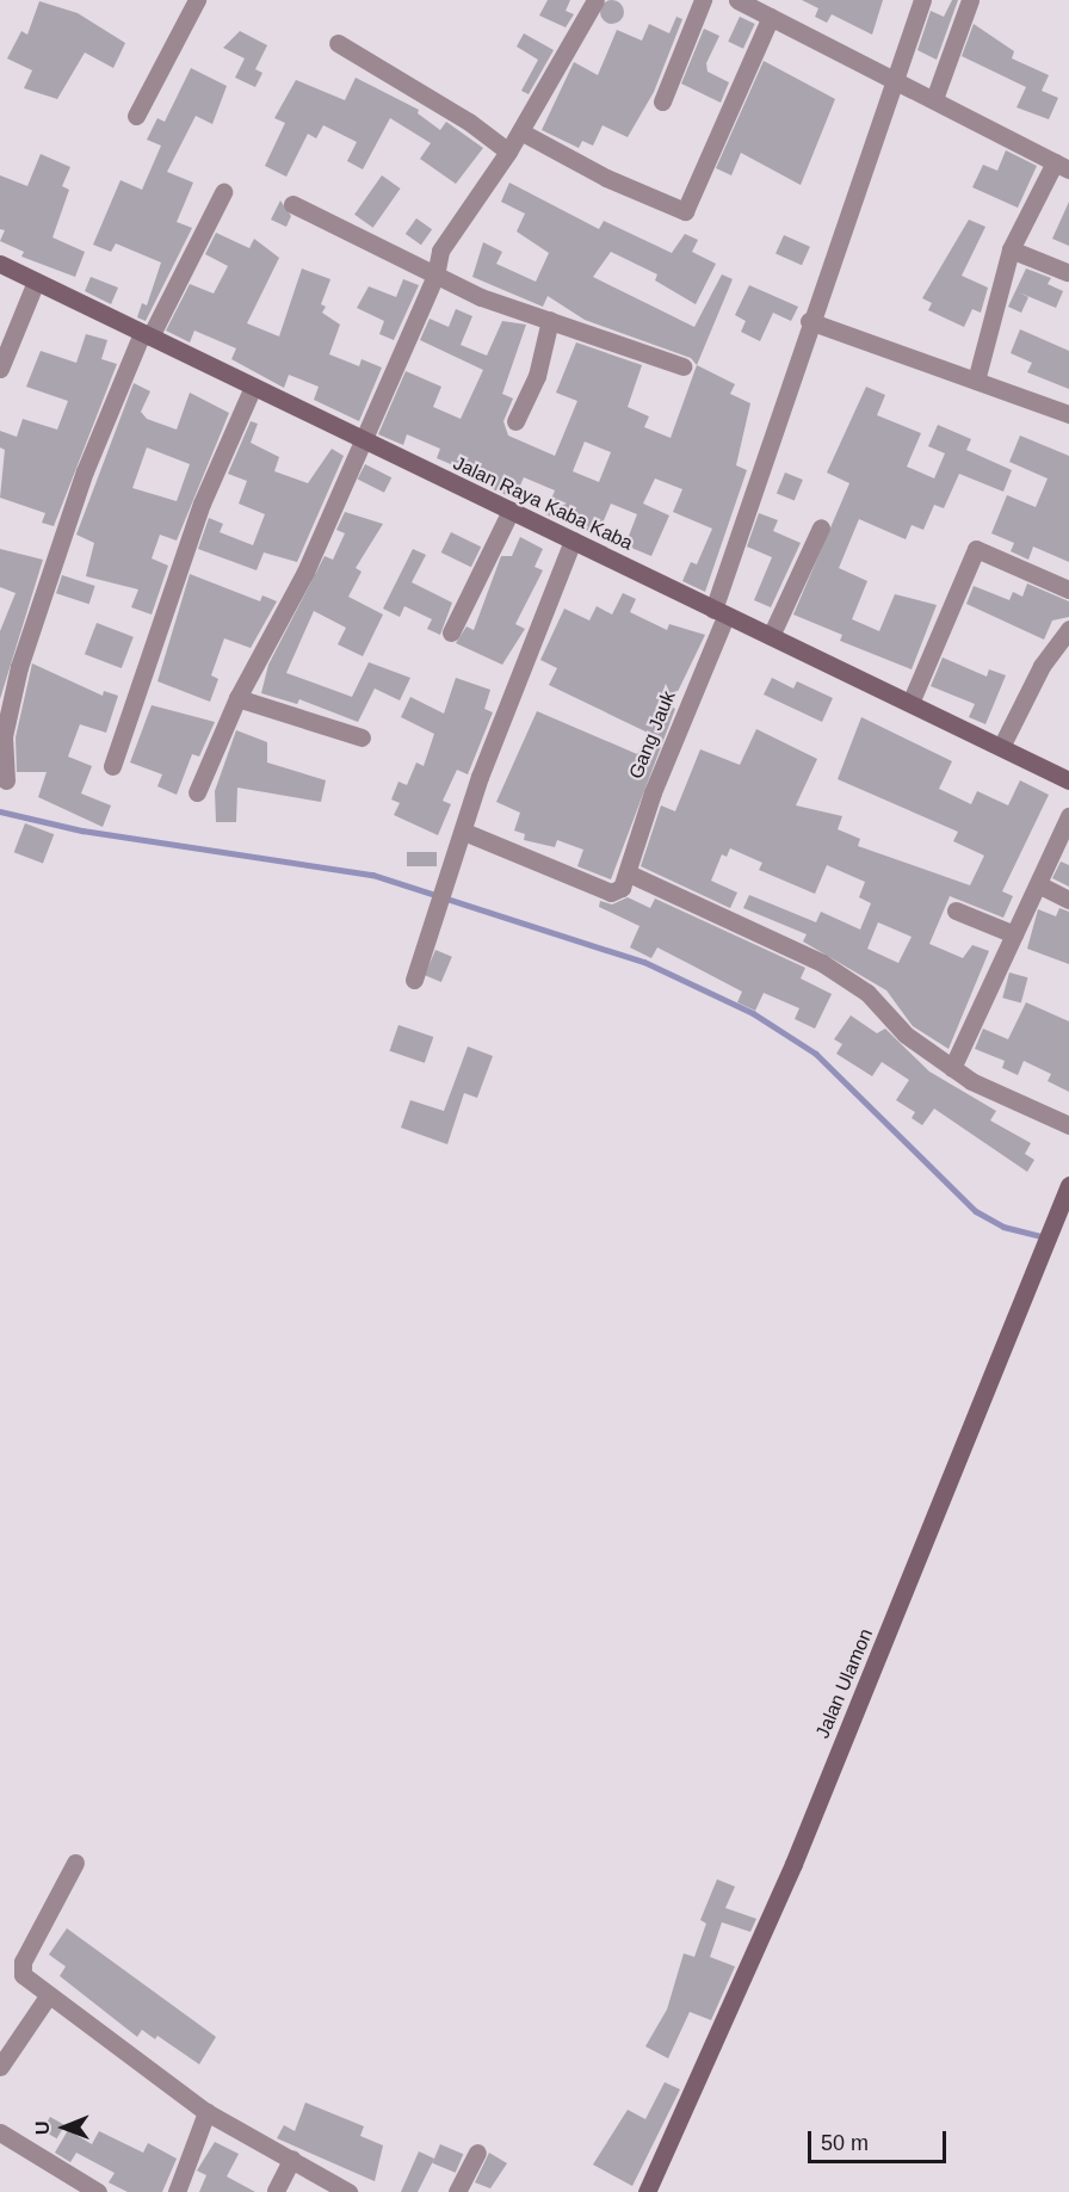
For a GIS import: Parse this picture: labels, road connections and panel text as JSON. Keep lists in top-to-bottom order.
{
  "streets": {
    "street": ["Jalan Raya Kaba Kaba", "Gang Jauk", "Jalan Ulamon"]
  },
  "crossings": [
    ["Jalan Raya Kaba Kaba", "Gang Jauk"]
  ],
  "scale_bar": "50 m",
  "north": "left"
}
